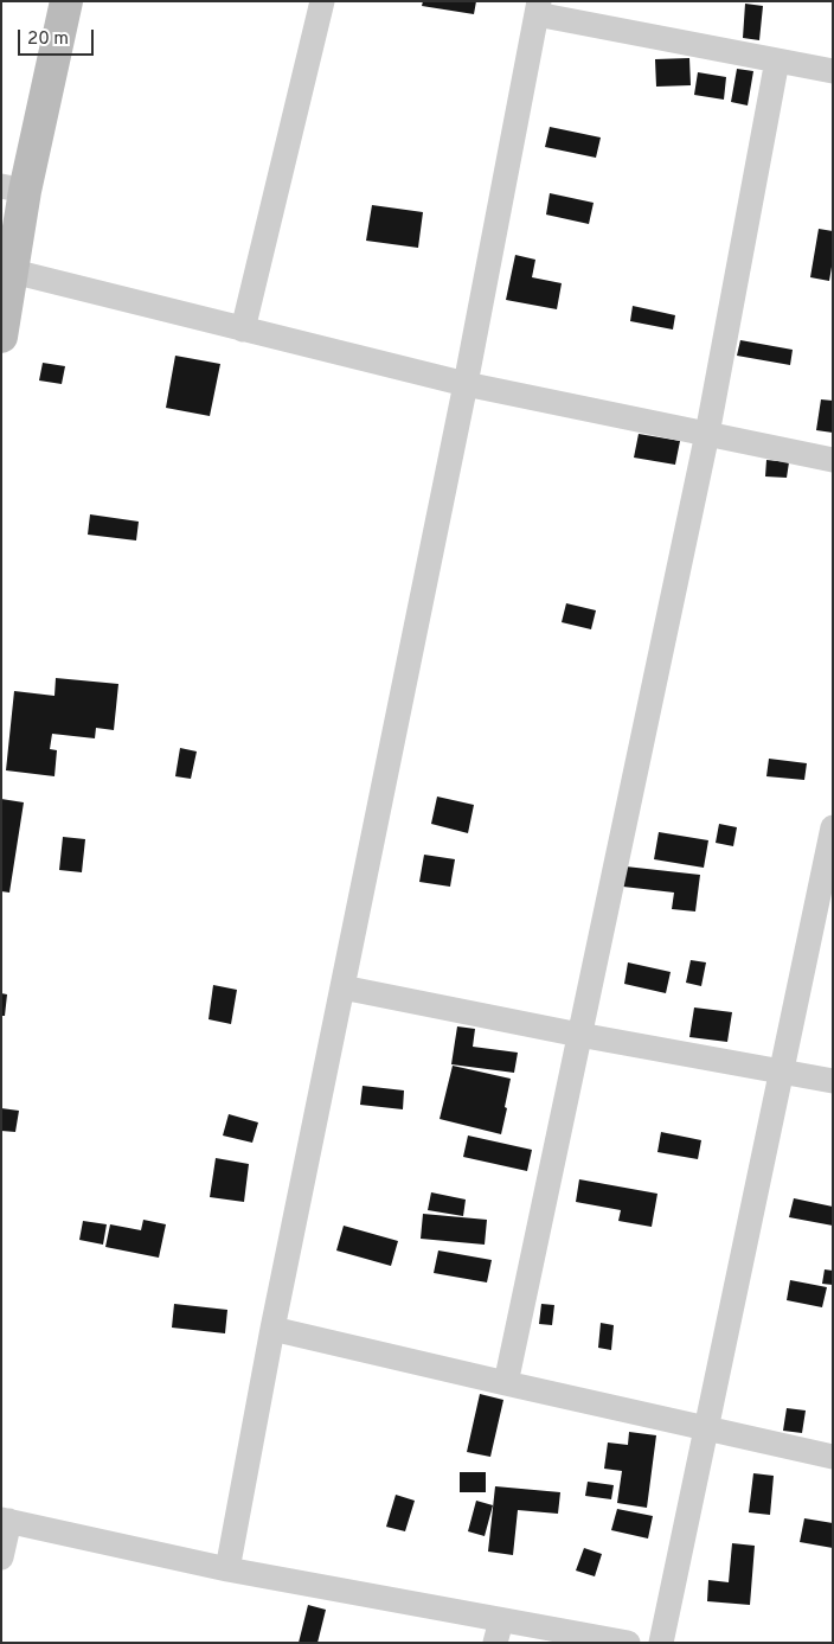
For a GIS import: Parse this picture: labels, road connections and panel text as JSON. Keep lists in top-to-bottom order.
{
  "scale_bar": "20 m"
}
